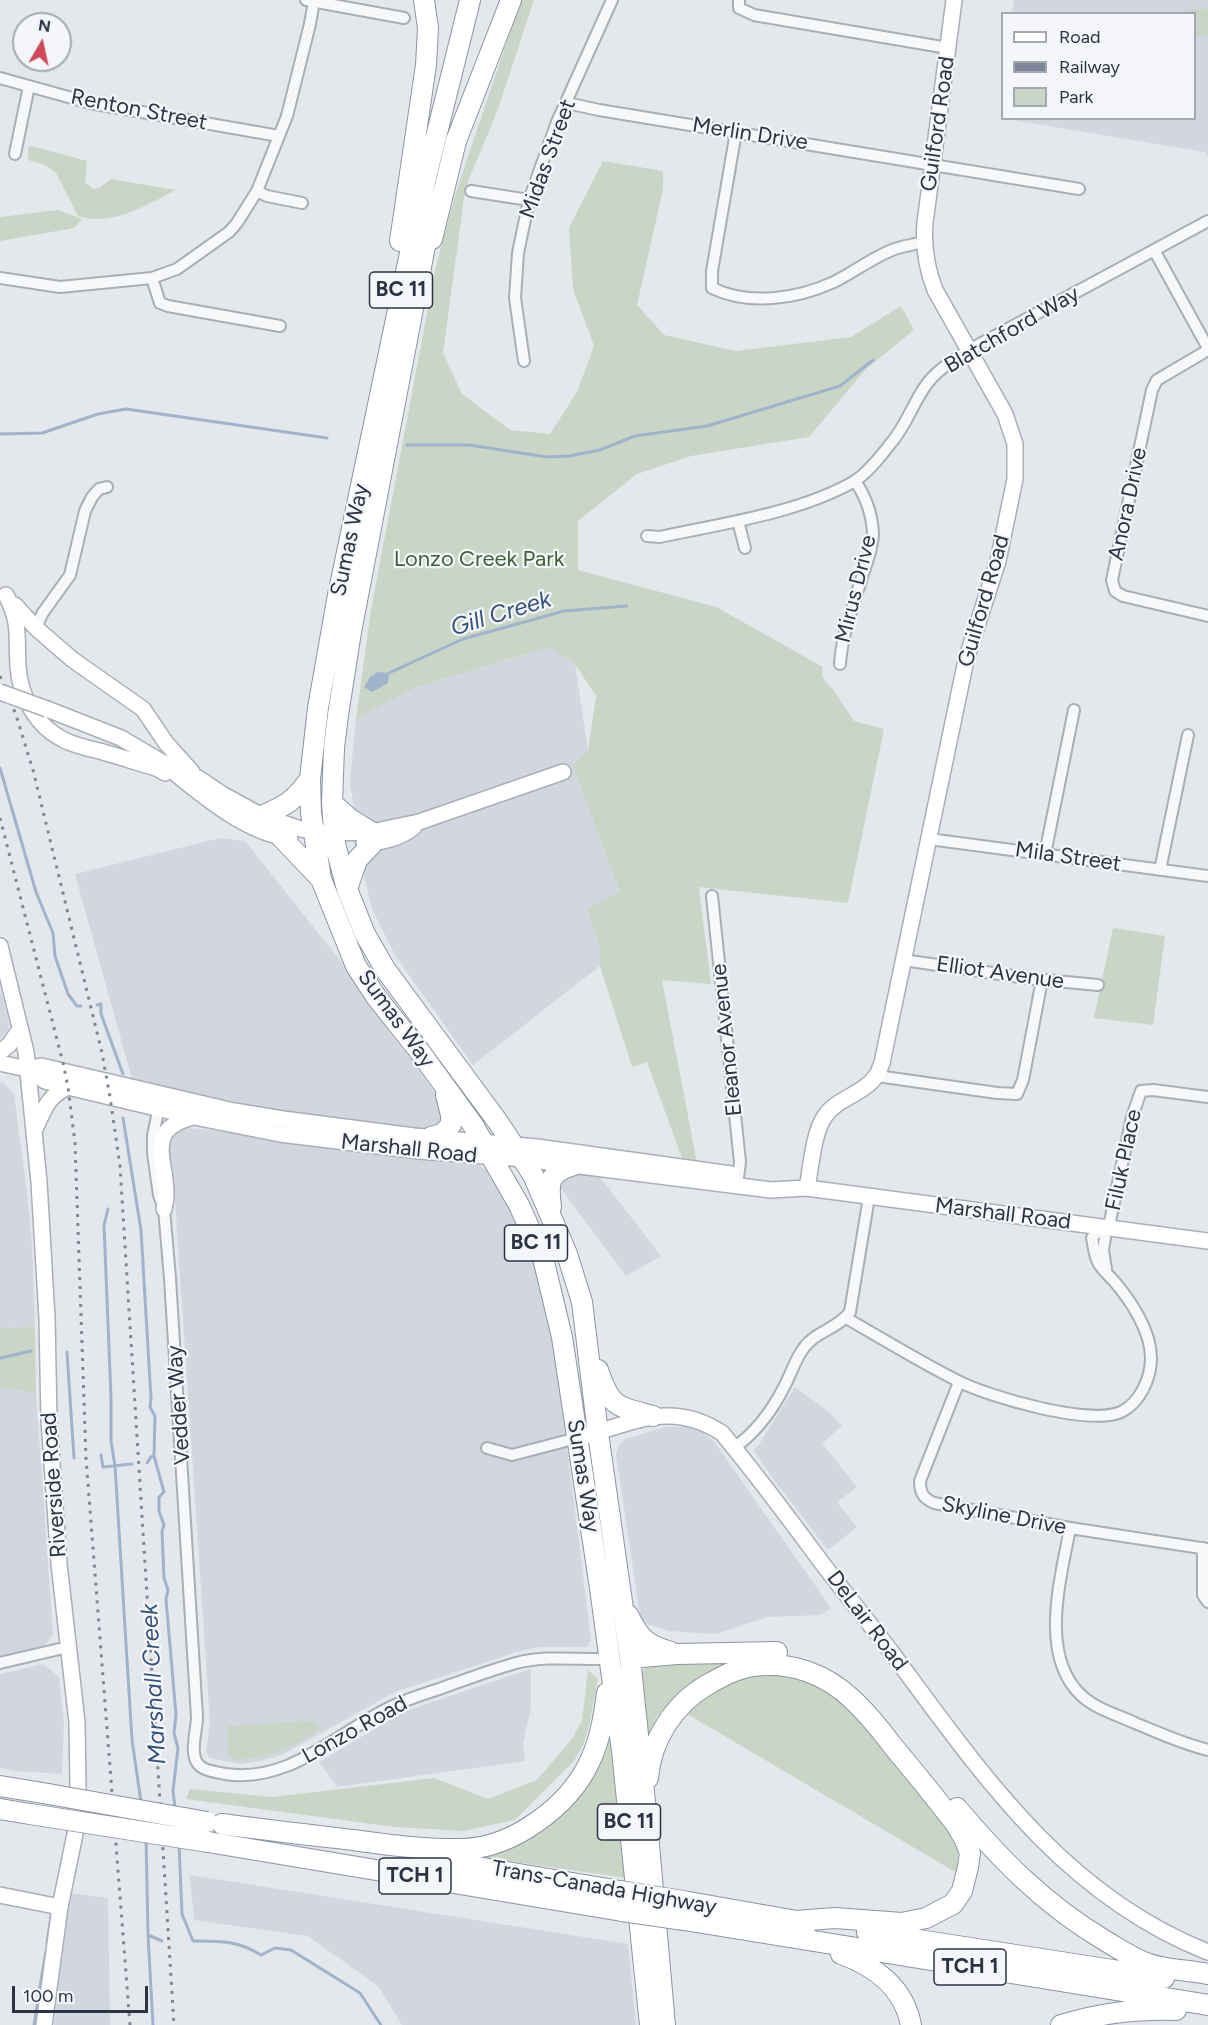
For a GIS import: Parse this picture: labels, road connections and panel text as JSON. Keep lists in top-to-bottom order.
{
  "streets": {
    "highway": [
      "BC 11",
      "Sumas Way",
      "TCH 1",
      "Trans-Canada Highway"
    ],
    "street": [
      "Renton Street",
      "Guilford Road",
      "Merlin Drive",
      "Midas Street",
      "Blatchford Way",
      "Anora Drive",
      "Mirus Drive",
      "Mila Street",
      "Elliot Avenue",
      "Eleanor Avenue",
      "Marshall Road",
      "Filuk Place",
      "Vedder Way",
      "Riverside Road",
      "Skyline Drive",
      "DeLair Road",
      "Lonzo Road"
    ]
  },
  "crossings": [
    ["Guilford Road", "Merlin Drive"],
    ["Guilford Road", "Blatchford Way"],
    ["Guilford Road", "Mila Street"],
    ["Guilford Road", "Elliot Avenue"],
    ["Merlin Drive", "Midas Street"],
    ["Blatchford Way", "Mirus Drive"],
    ["Sumas Way", "Marshall Road"],
    ["Sumas Way", "DeLair Road"],
    ["Sumas Way", "Lonzo Road"],
    ["Eleanor Avenue", "Marshall Road"],
    ["Marshall Road", "Filuk Place"],
    ["Marshall Road", "Vedder Way"],
    ["Marshall Road", "Riverside Road"],
    ["Vedder Way", "Lonzo Road"]
  ],
  "water": ["Gill Creek", "Marshall Creek"],
  "parks": ["Lonzo Creek Park"],
  "legend": ["Road", "Railway", "Park"],
  "scale_bar": "100 m",
  "north": "top"
}
